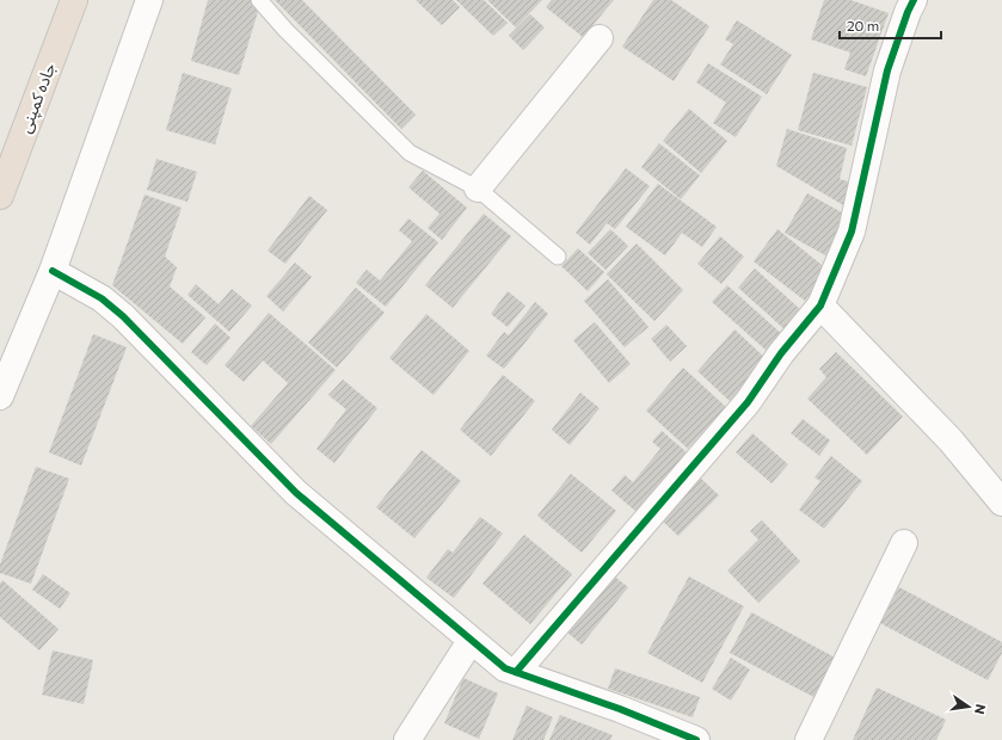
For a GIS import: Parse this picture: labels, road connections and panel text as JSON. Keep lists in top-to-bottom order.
{
  "streets": {
    "highway": ["جاده کمپنی"]
  },
  "scale_bar": "20 m",
  "north": "right"
}
